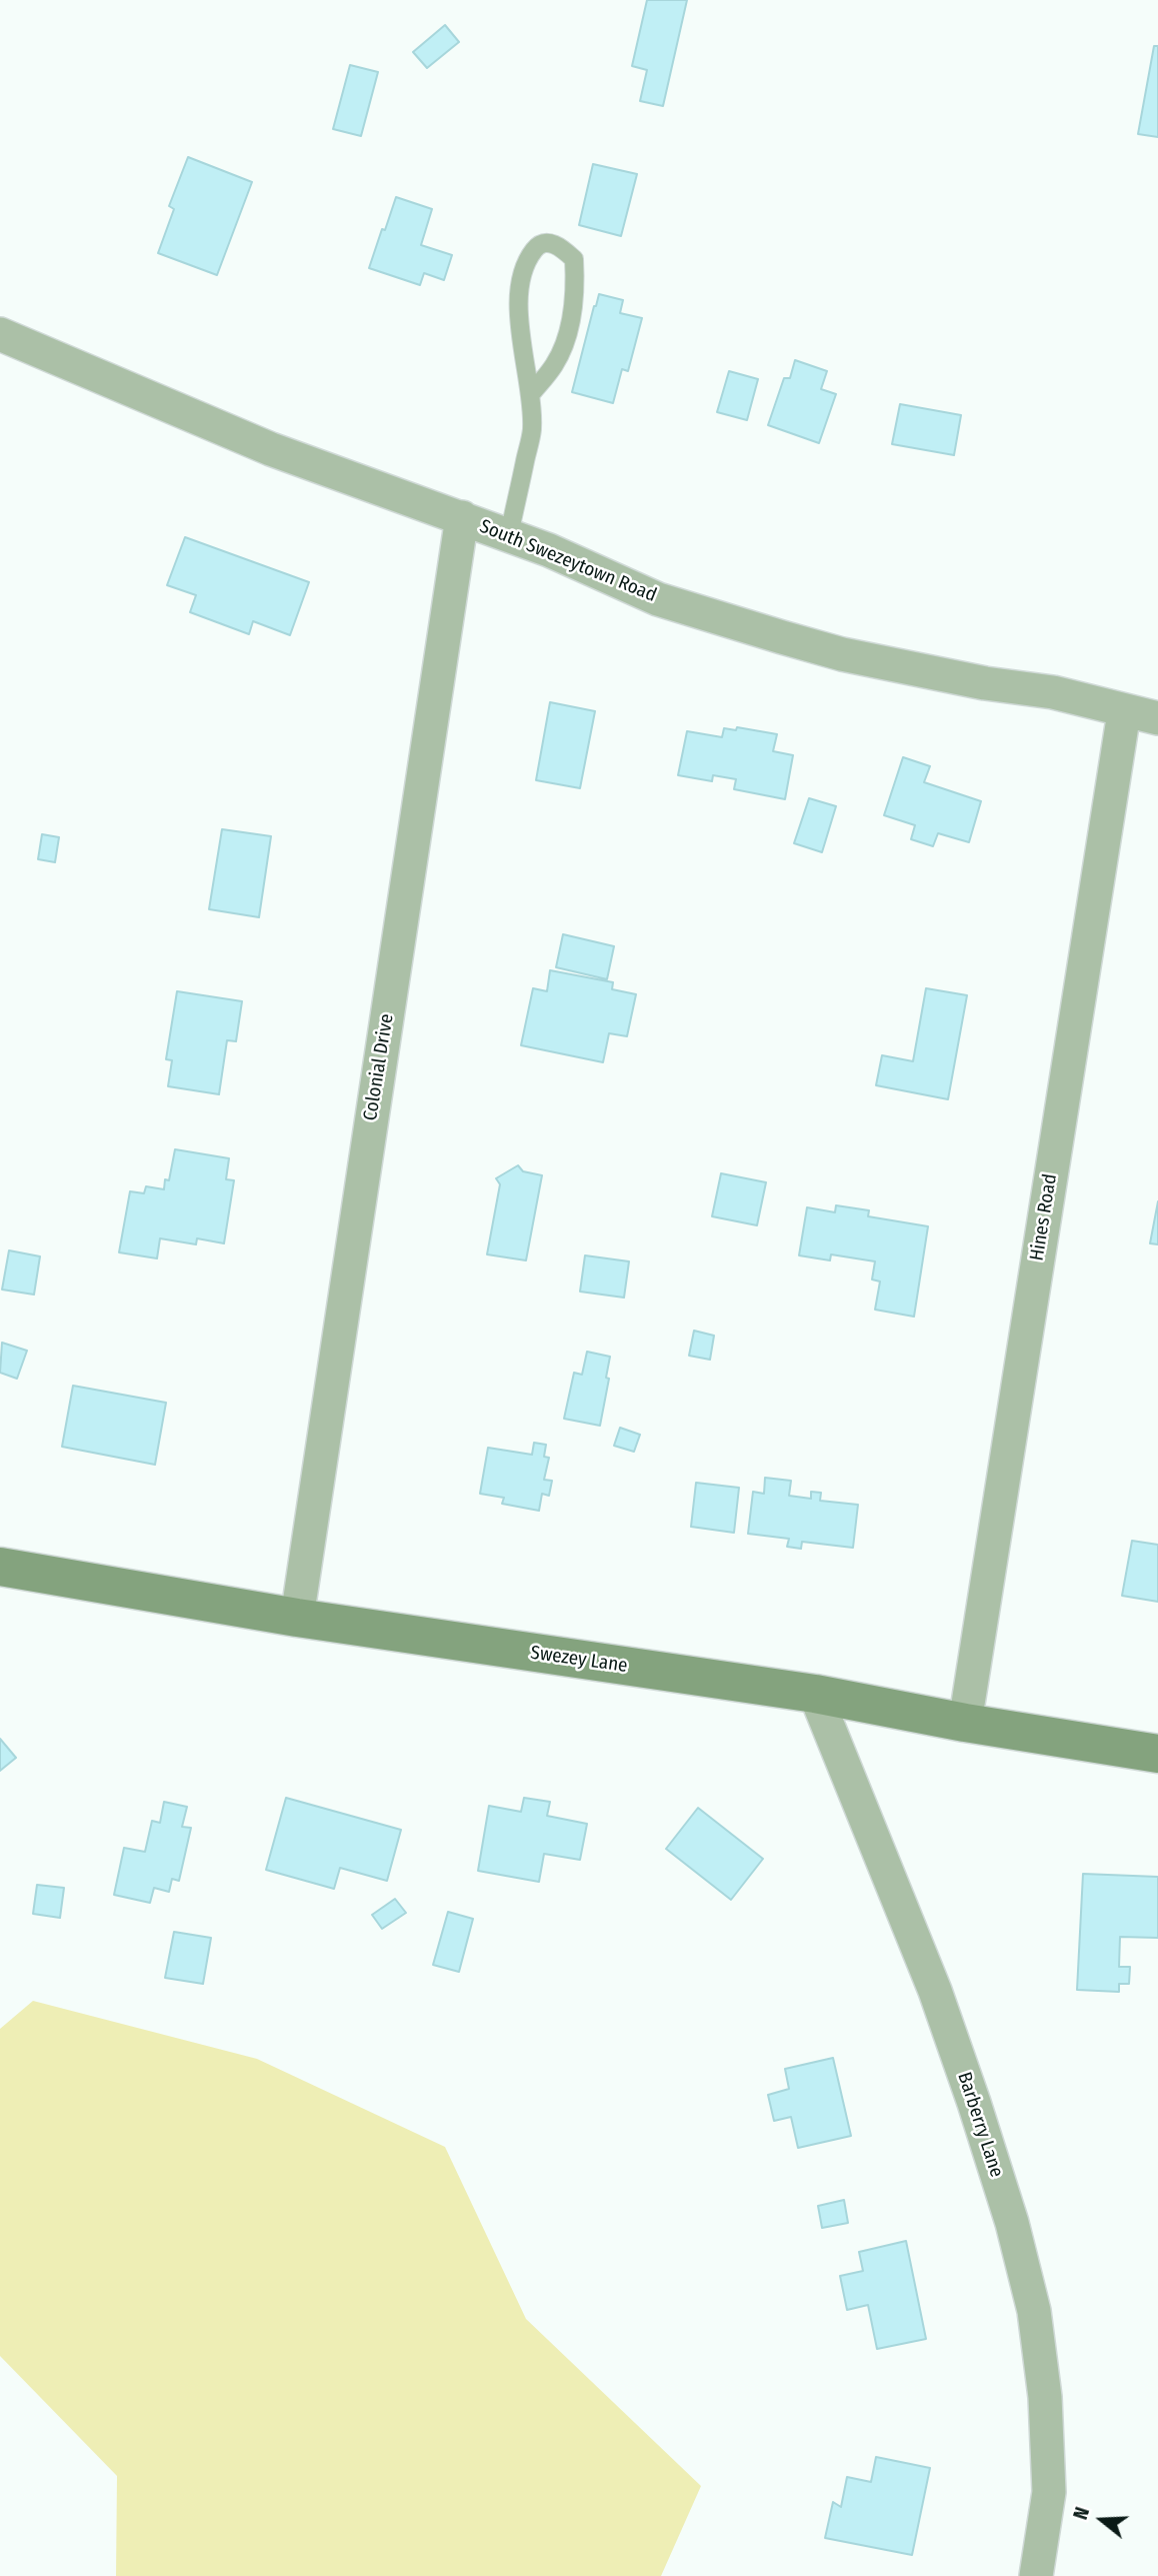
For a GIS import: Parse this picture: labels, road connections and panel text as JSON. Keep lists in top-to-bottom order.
{
  "streets": {
    "street": [
      "South Swezeytown Road",
      "Colonial Drive",
      "Hines Road",
      "Swezey Lane",
      "Barberry Lane"
    ]
  },
  "crossings": [
    ["South Swezeytown Road", "Colonial Drive"],
    ["South Swezeytown Road", "Hines Road"],
    ["Colonial Drive", "Swezey Lane"],
    ["Hines Road", "Swezey Lane"],
    ["Swezey Lane", "Barberry Lane"]
  ],
  "north": "left"
}
